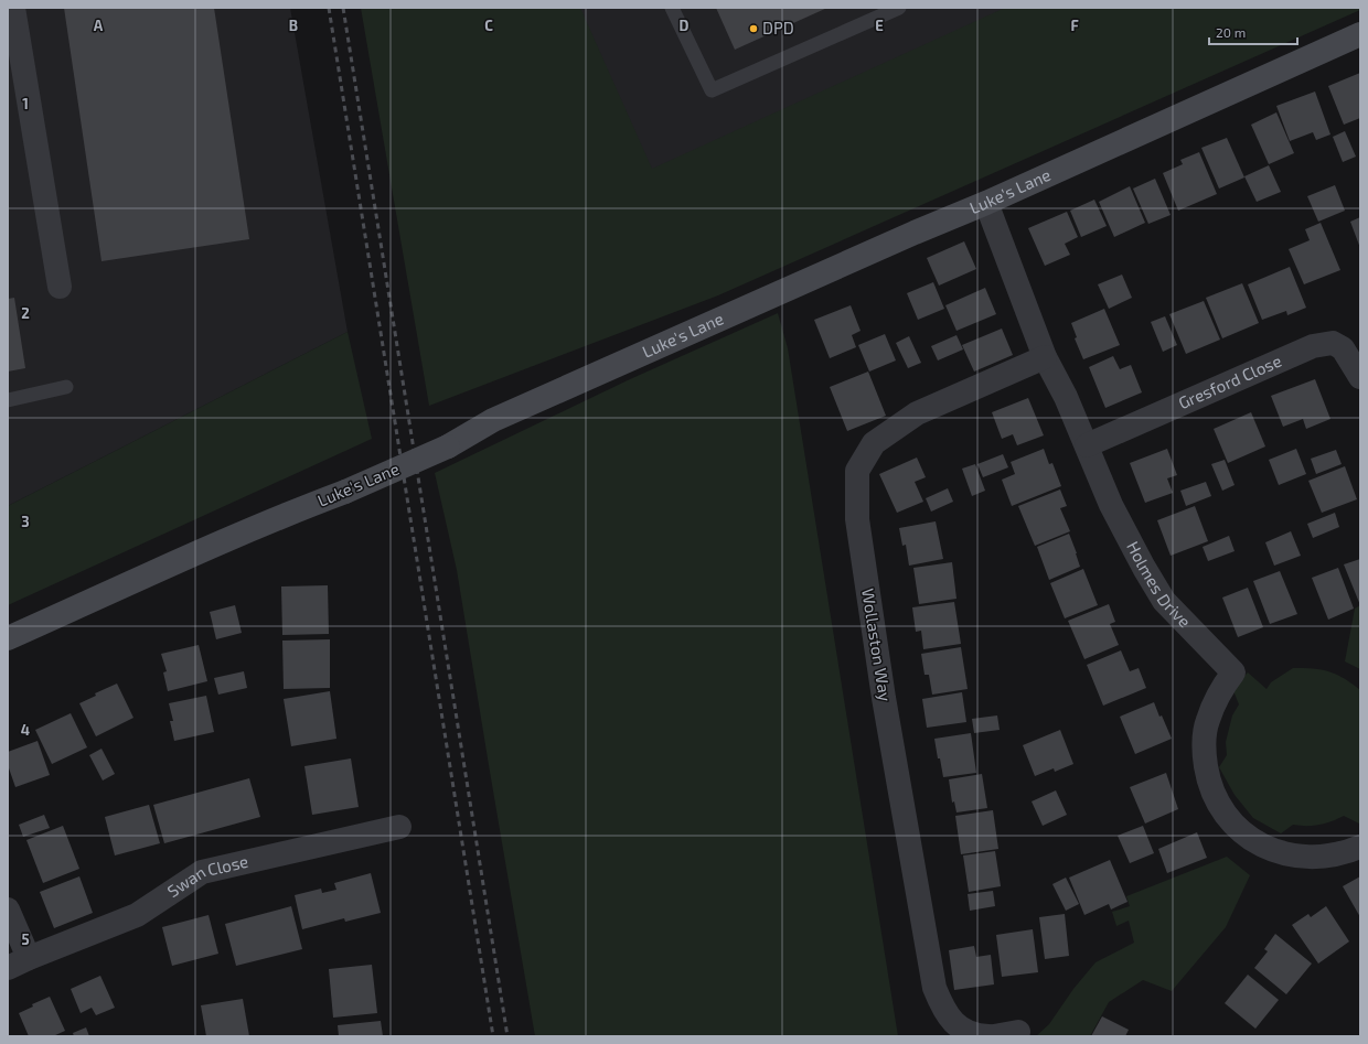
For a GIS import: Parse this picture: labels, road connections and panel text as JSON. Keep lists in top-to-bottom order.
{
  "streets": {
    "street": [
      "Luke's Lane",
      "Gresford Close",
      "Holmes Drive",
      "Wollaston Way",
      "Swan Close"
    ]
  },
  "crossings": [
    ["Luke's Lane", "Holmes Drive"],
    ["Gresford Close", "Holmes Drive"],
    ["Holmes Drive", "Wollaston Way"]
  ],
  "places": ["DPD"],
  "scale_bar": "20 m",
  "grid": {
    "columns": [
      "A",
      "B",
      "C",
      "D",
      "E",
      "F"
    ],
    "rows": [
      "1",
      "2",
      "3",
      "4",
      "5"
    ]
  }
}
